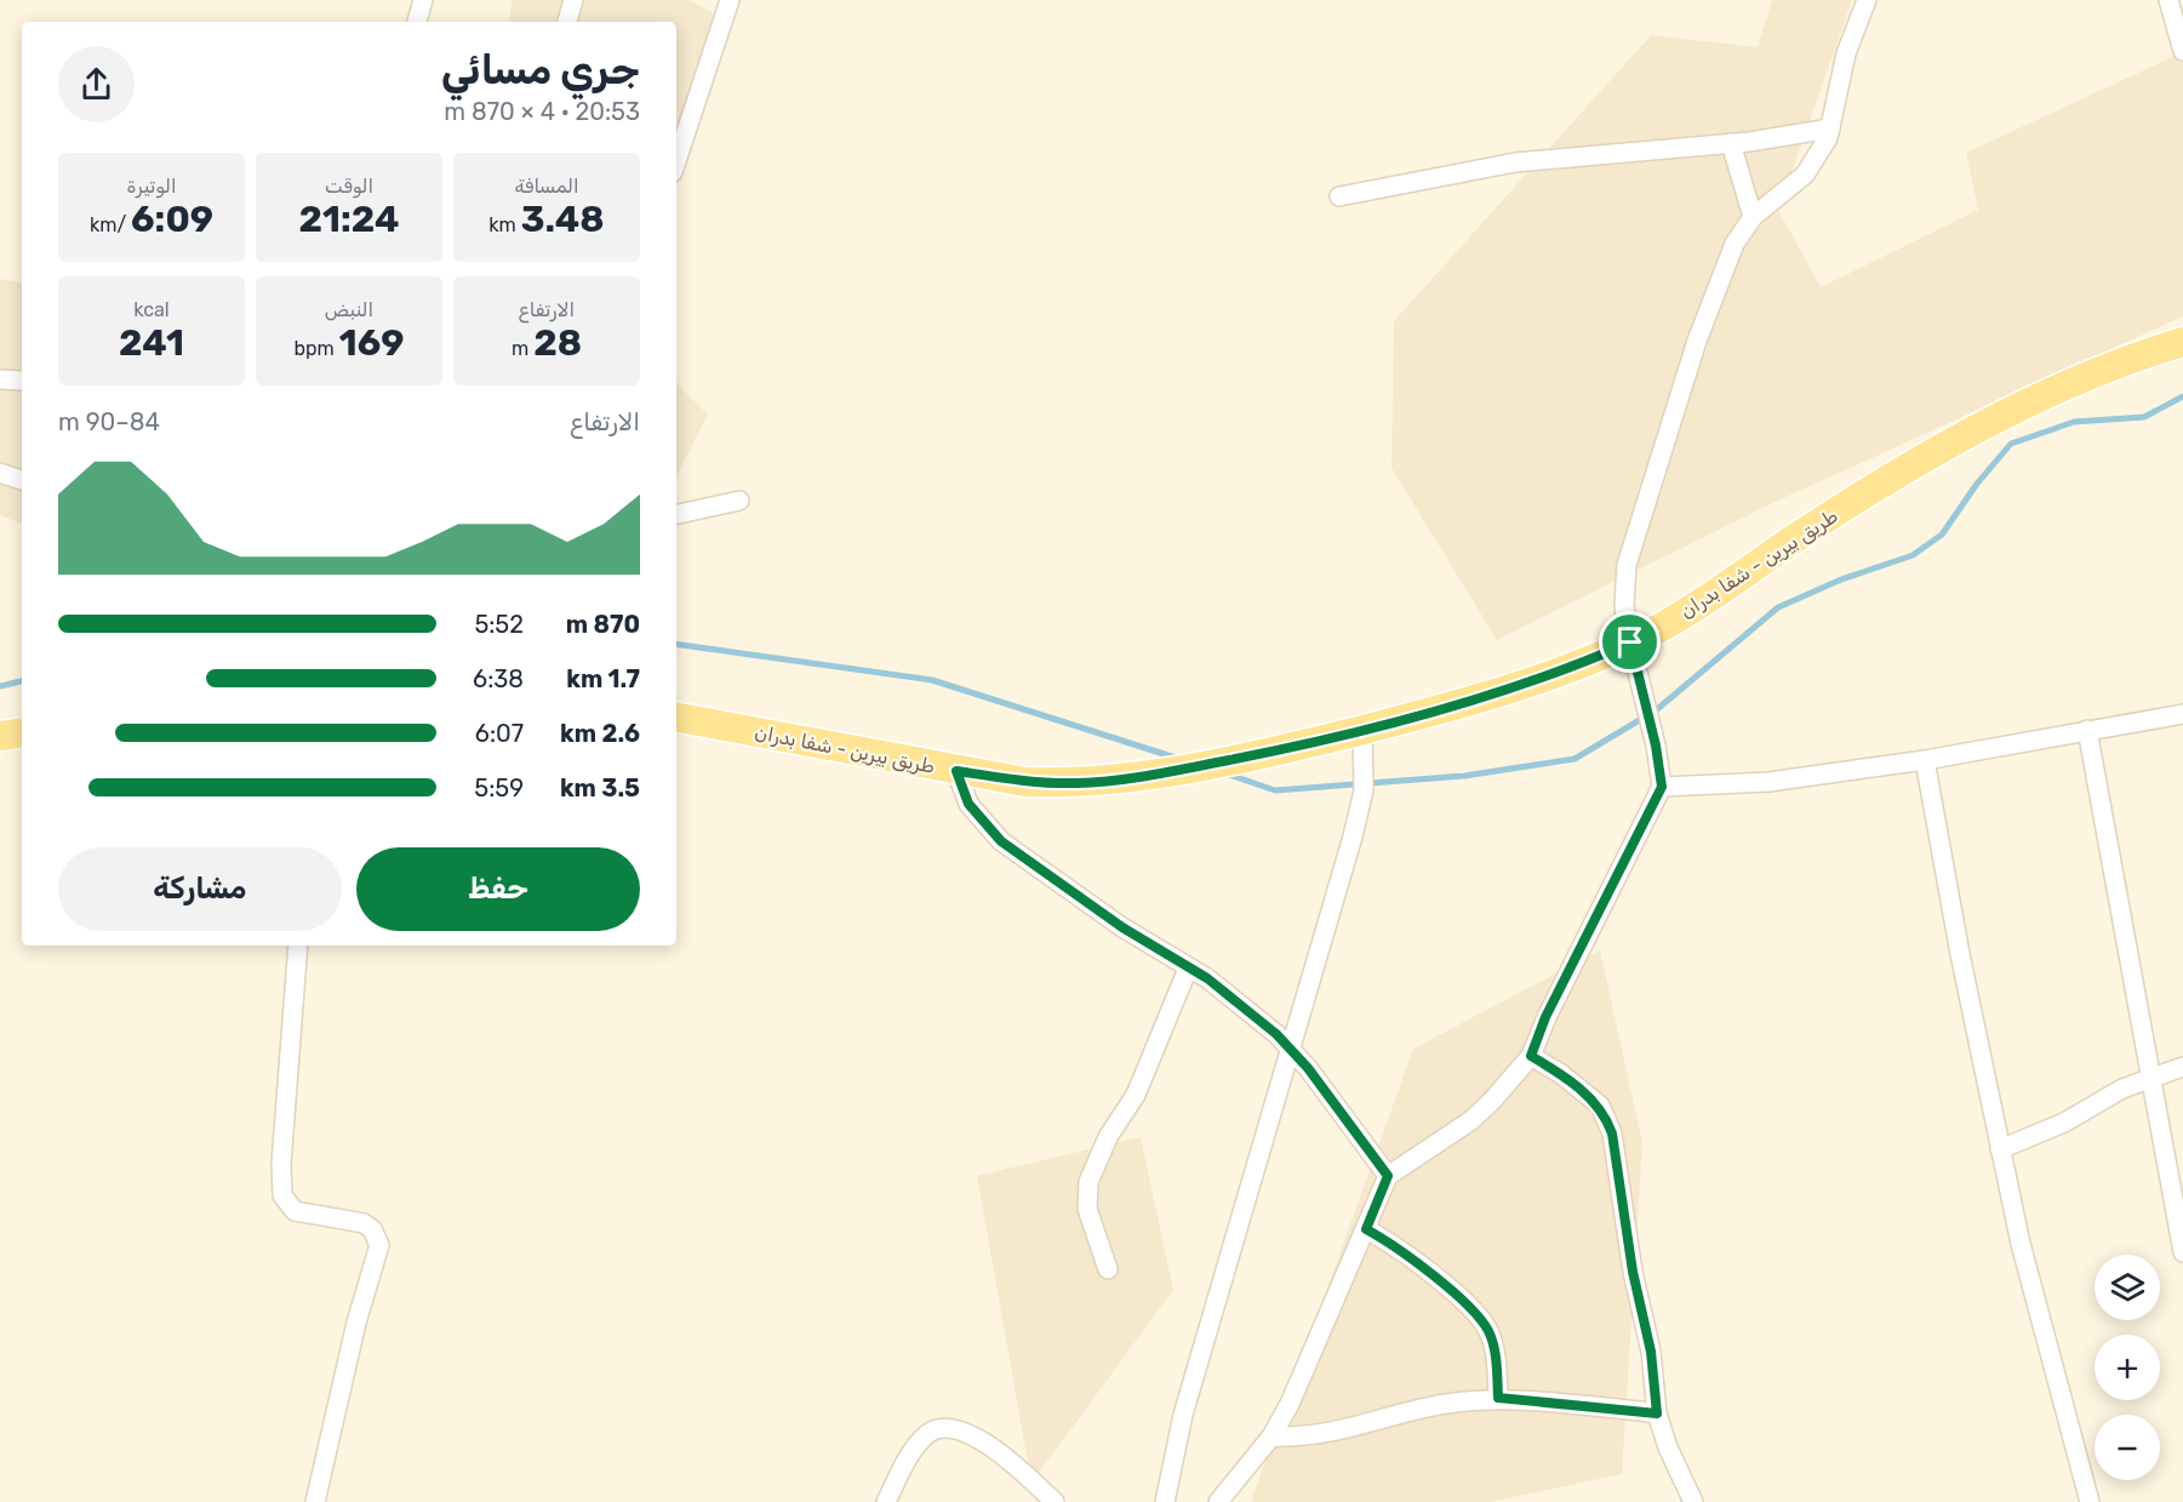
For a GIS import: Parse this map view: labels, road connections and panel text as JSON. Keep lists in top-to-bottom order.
{
  "streets": {
    "main road": ["طريق بيرين - شفا بدران"]
  },
  "page": {
    "heading": ["جري مسائي", "20:53 · 4 × 870 m"],
    "stats": [
      ["المسافة", "3.48 km"],
      ["الوقت", "21:24"],
      ["الوتيرة", "6:09 /km"],
      ["الارتفاع", "28 m"],
      ["النبض", "169 bpm"],
      ["kcal", "241"]
    ],
    "chart": ["الارتفاع", "84–90 m"],
    "list": [
      {
        "name": "870 m",
        "note": "5:52"
      },
      {
        "name": "1.7 km",
        "note": "6:38"
      },
      {
        "name": "2.6 km",
        "note": "6:07"
      },
      {
        "name": "3.5 km",
        "note": "5:59"
      }
    ],
    "buttons": ["حفظ", "مشاركة"],
    "map_buttons": ["+", "−"]
  }
}
